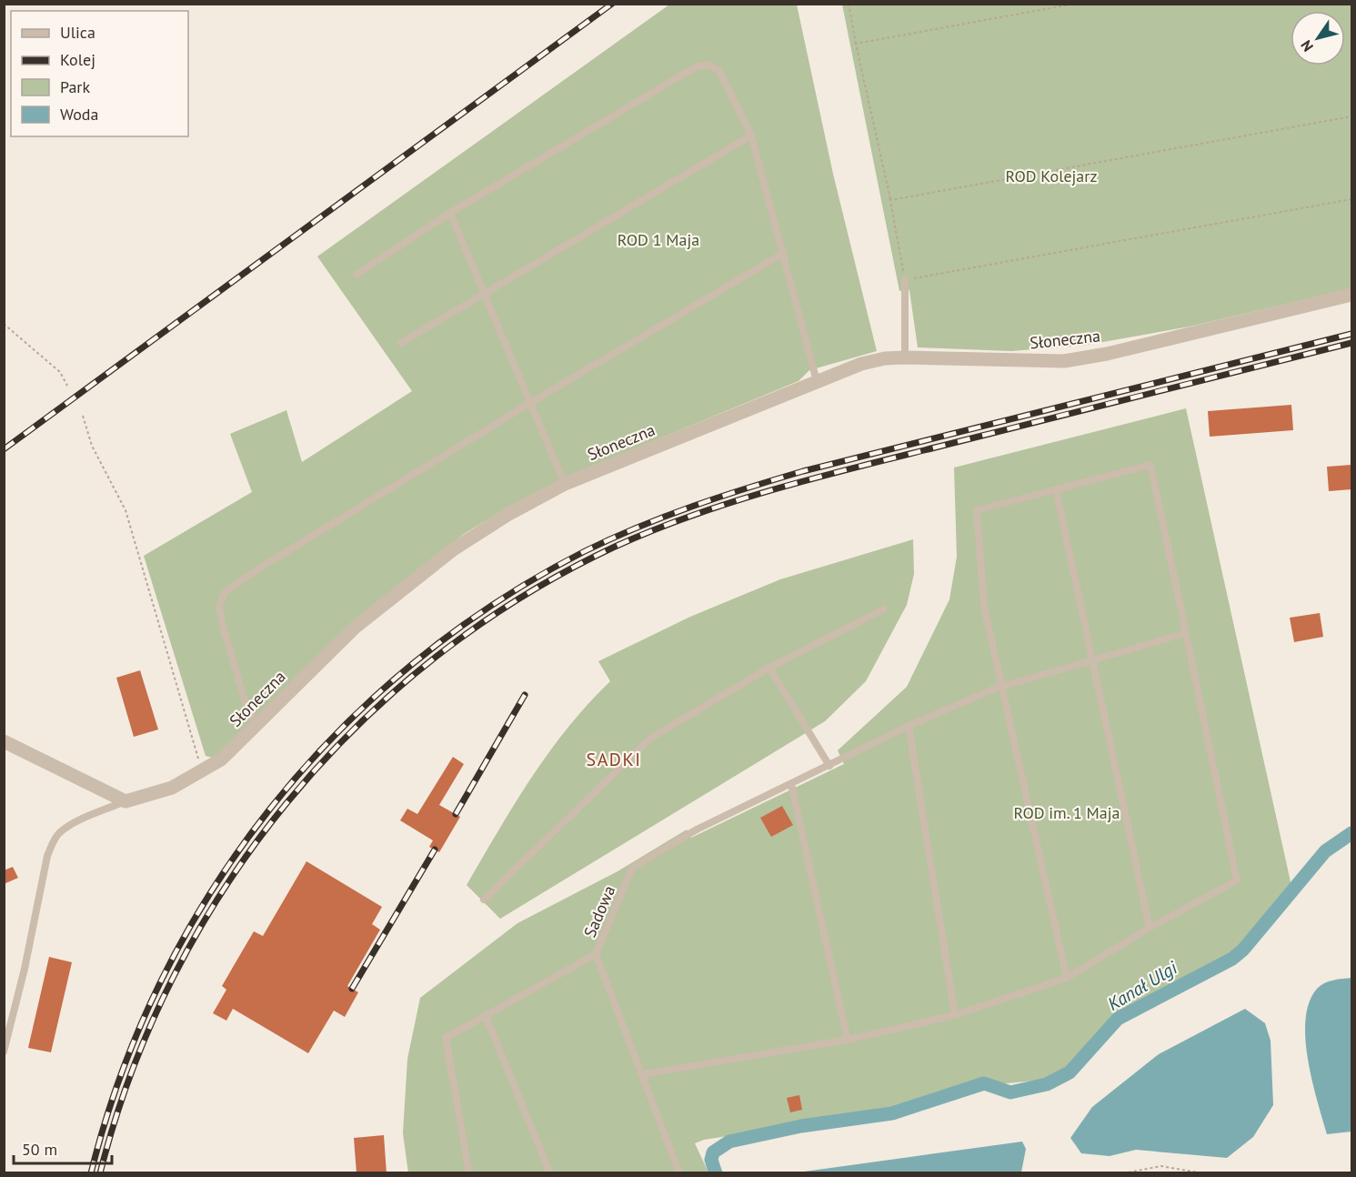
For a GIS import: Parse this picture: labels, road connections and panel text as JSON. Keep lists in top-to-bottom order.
{
  "streets": {
    "street": ["Słoneczna"],
    "lane": ["Sadowa"]
  },
  "districts": ["SADKI"],
  "water": ["Kanał Ulgi"],
  "parks": ["ROD Kolejarz", "ROD 1 Maja", "ROD im. 1 Maja"],
  "legend": [
    "Ulica",
    "Kolej",
    "Park",
    "Woda"
  ],
  "scale_bar": "50 m",
  "north": "bottom left"
}
